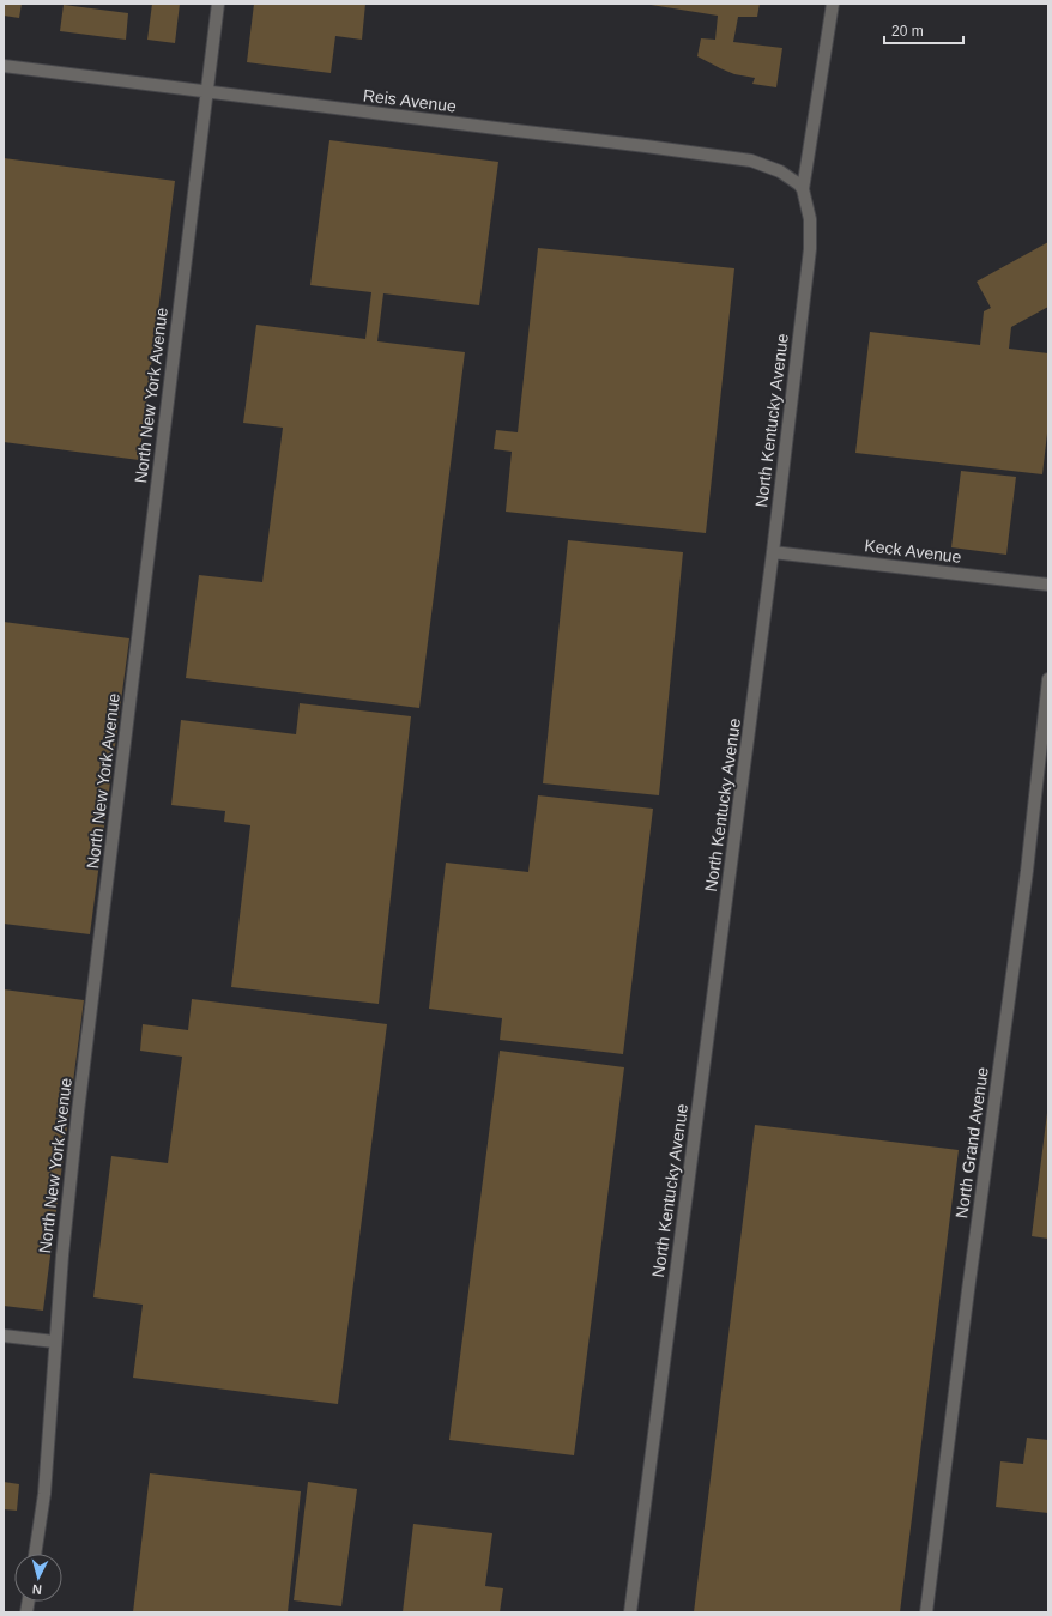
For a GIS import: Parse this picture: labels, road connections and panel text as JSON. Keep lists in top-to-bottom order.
{
  "streets": {
    "street": [
      "Reis Avenue",
      "North New York Avenue",
      "North Kentucky Avenue",
      "Keck Avenue",
      "North Grand Avenue"
    ]
  },
  "crossings": [
    ["Reis Avenue", "North New York Avenue"],
    ["Reis Avenue", "North Kentucky Avenue"],
    ["North Kentucky Avenue", "Keck Avenue"]
  ],
  "scale_bar": "20 m",
  "north": "bottom"
}
